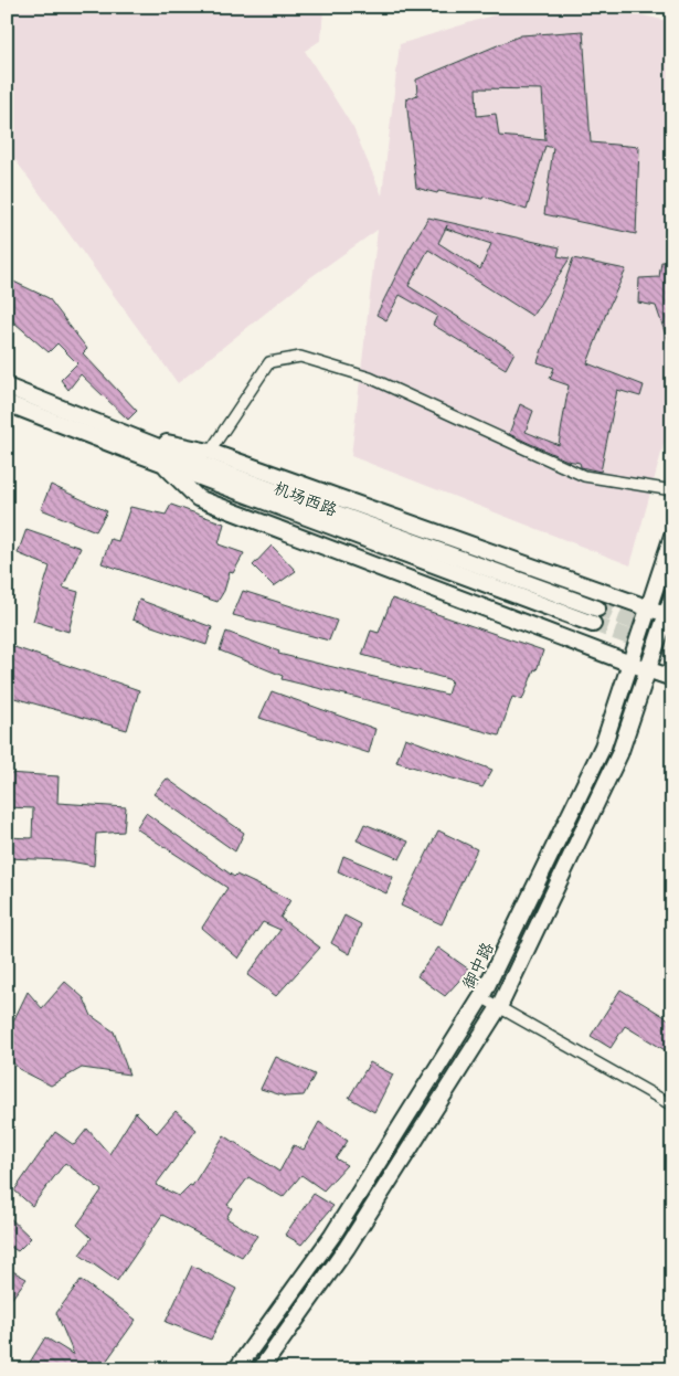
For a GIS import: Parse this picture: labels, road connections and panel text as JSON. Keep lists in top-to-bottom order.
{
  "streets": {
    "main road": ["机场西路", "御中路"]
  }
}
